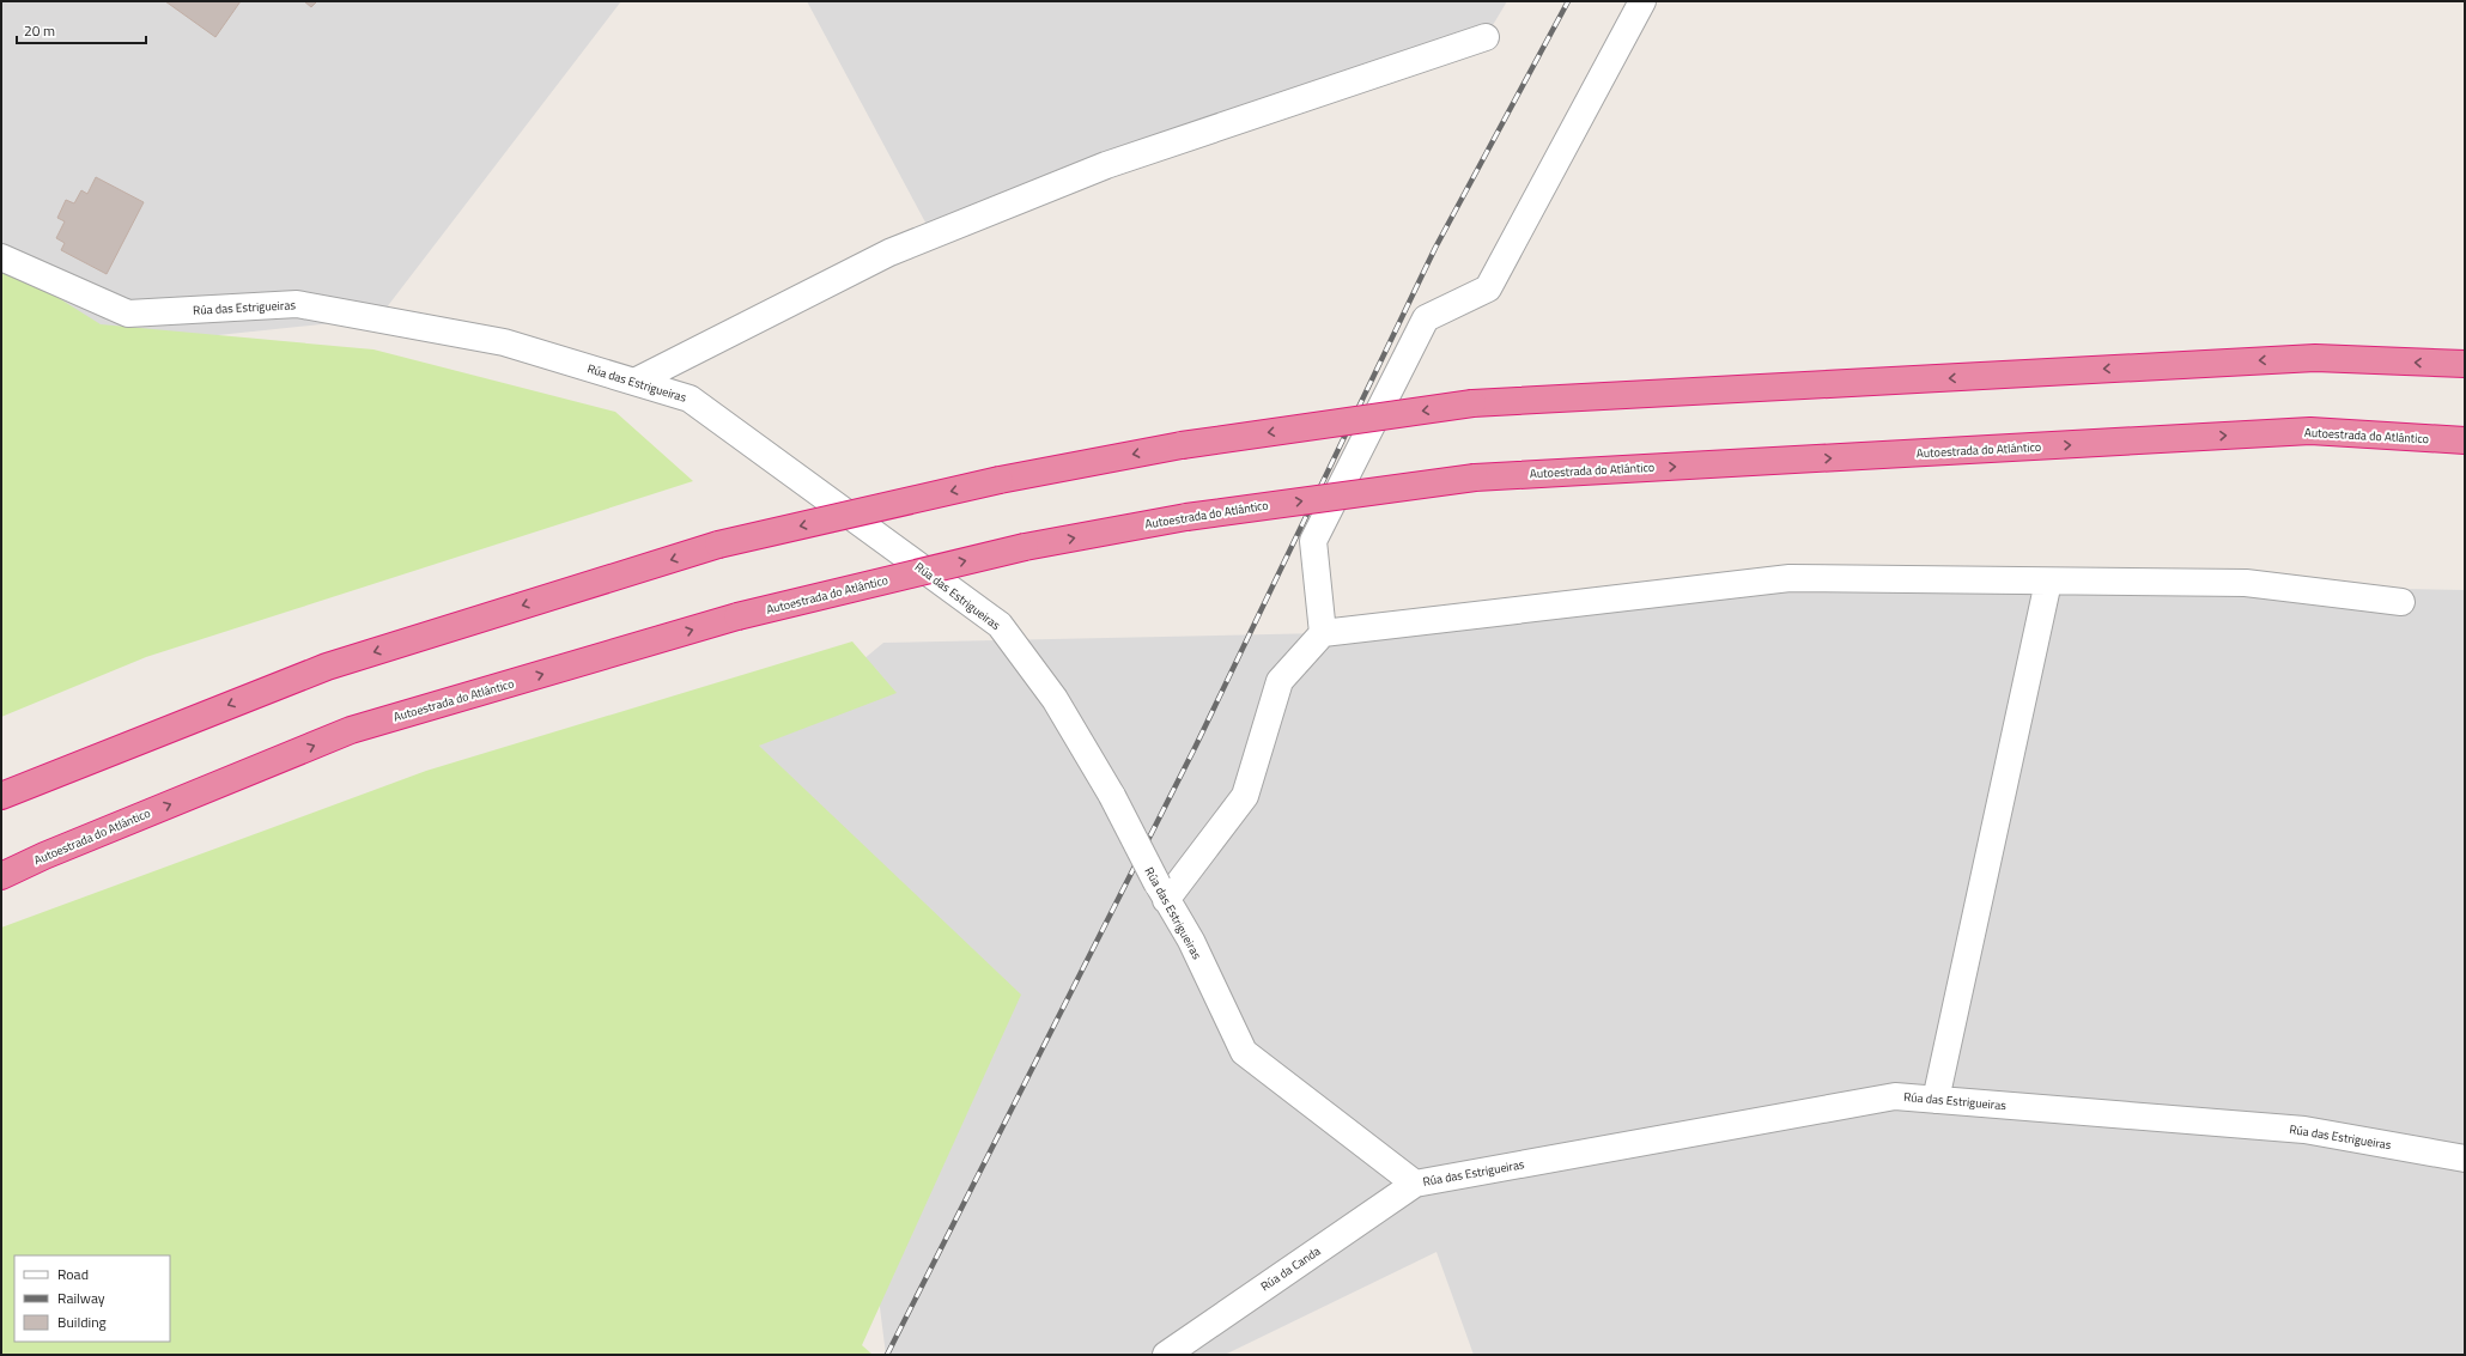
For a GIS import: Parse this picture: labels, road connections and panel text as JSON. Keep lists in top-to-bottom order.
{
  "streets": {
    "highway": ["Autoestrada do Atlántico"],
    "street": ["Rúa das Estrigueiras", "Rúa da Canda"]
  },
  "crossings": [
    ["Rúa das Estrigueiras", "Rúa da Canda"]
  ],
  "legend": ["Road", "Railway", "Building"],
  "scale_bar": "20 m"
}
